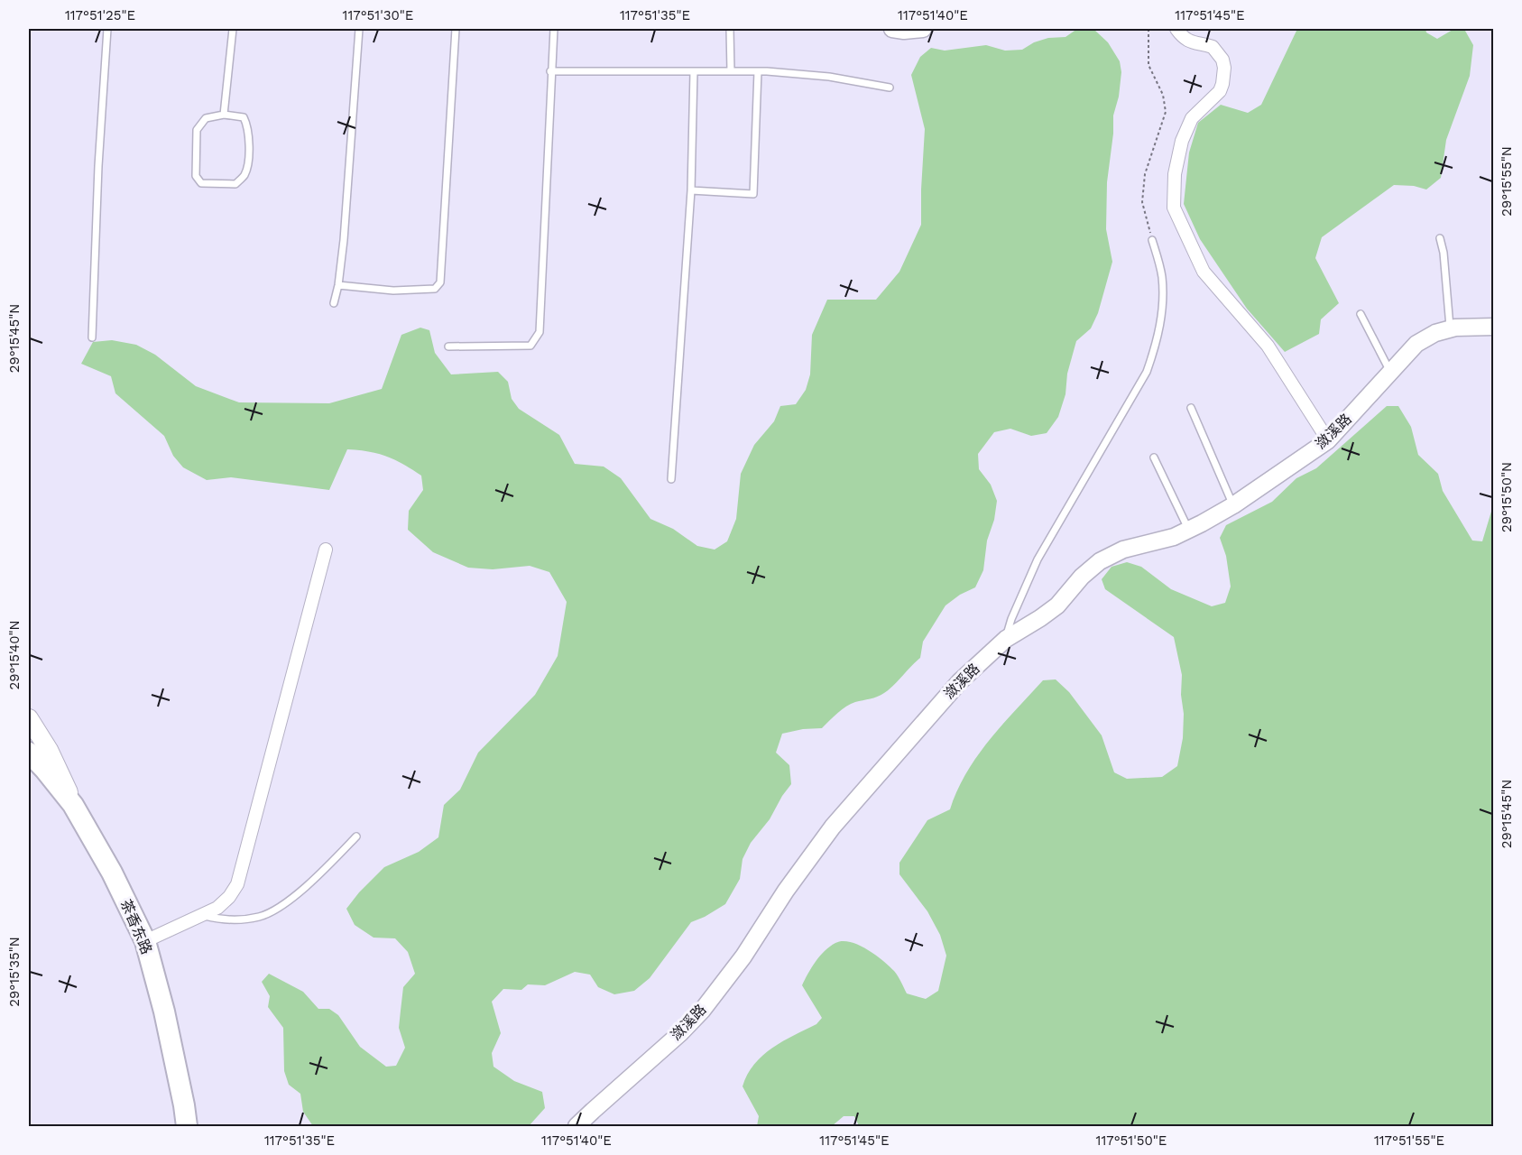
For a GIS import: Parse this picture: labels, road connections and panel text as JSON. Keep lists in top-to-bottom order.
{
  "streets": {
    "main road": ["茶香东路"],
    "street": ["潋溪路"]
  },
  "coordinates": [
    "117°51'25\"E",
    "117°51'30\"E",
    "117°51'35\"E",
    "117°51'40\"E",
    "117°51'45\"E",
    "29°15'55\"N",
    "29°15'45\"N",
    "29°15'50\"N",
    "29°15'40\"N",
    "29°15'35\"N",
    "117°51'50\"E",
    "117°51'55\"E"
  ]
}
